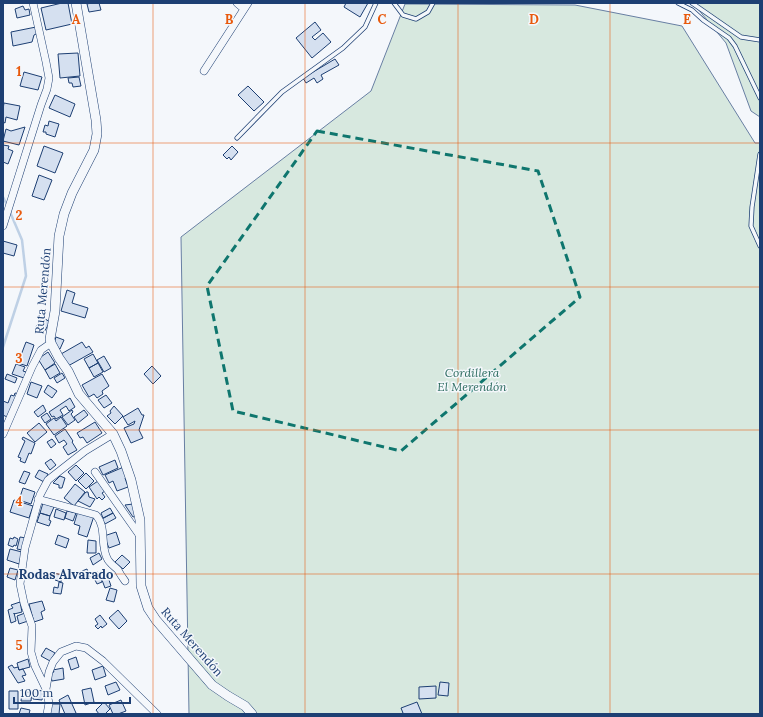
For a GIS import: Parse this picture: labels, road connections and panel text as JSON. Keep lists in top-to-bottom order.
{
  "streets": {
    "street": ["Ruta Merendón"]
  },
  "districts": ["Rodas Alvarado"],
  "parks": ["Cordillera El Merendón"],
  "scale_bar": "100 m",
  "grid": {
    "columns": [
      "A",
      "B",
      "C",
      "D",
      "E"
    ],
    "rows": [
      "1",
      "2",
      "3",
      "4",
      "5"
    ]
  }
}
